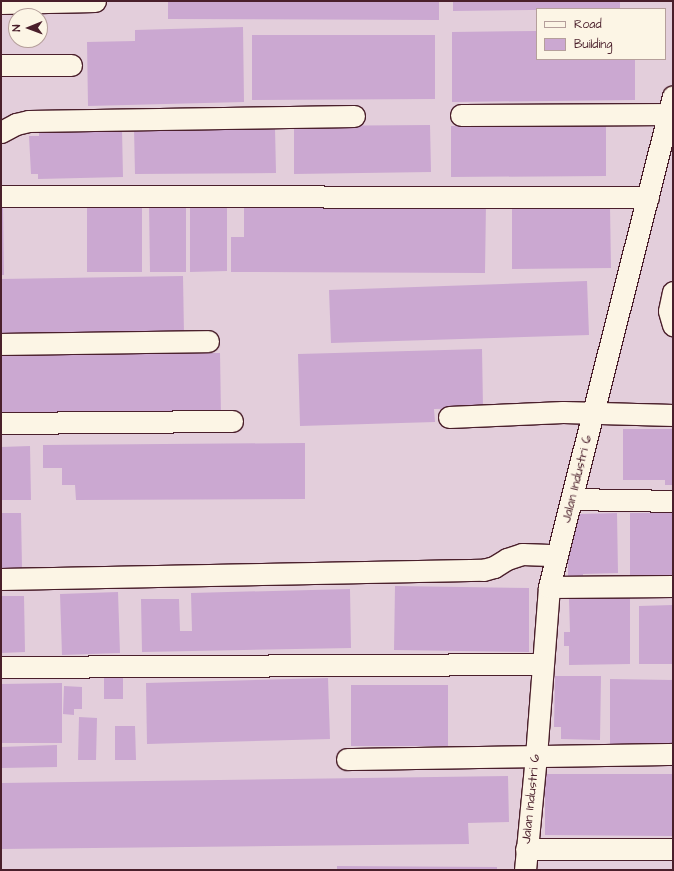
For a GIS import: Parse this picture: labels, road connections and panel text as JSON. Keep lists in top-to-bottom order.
{
  "streets": {
    "street": ["Jalan Industri 6"]
  },
  "legend": ["Road", "Building"],
  "north": "left"
}
